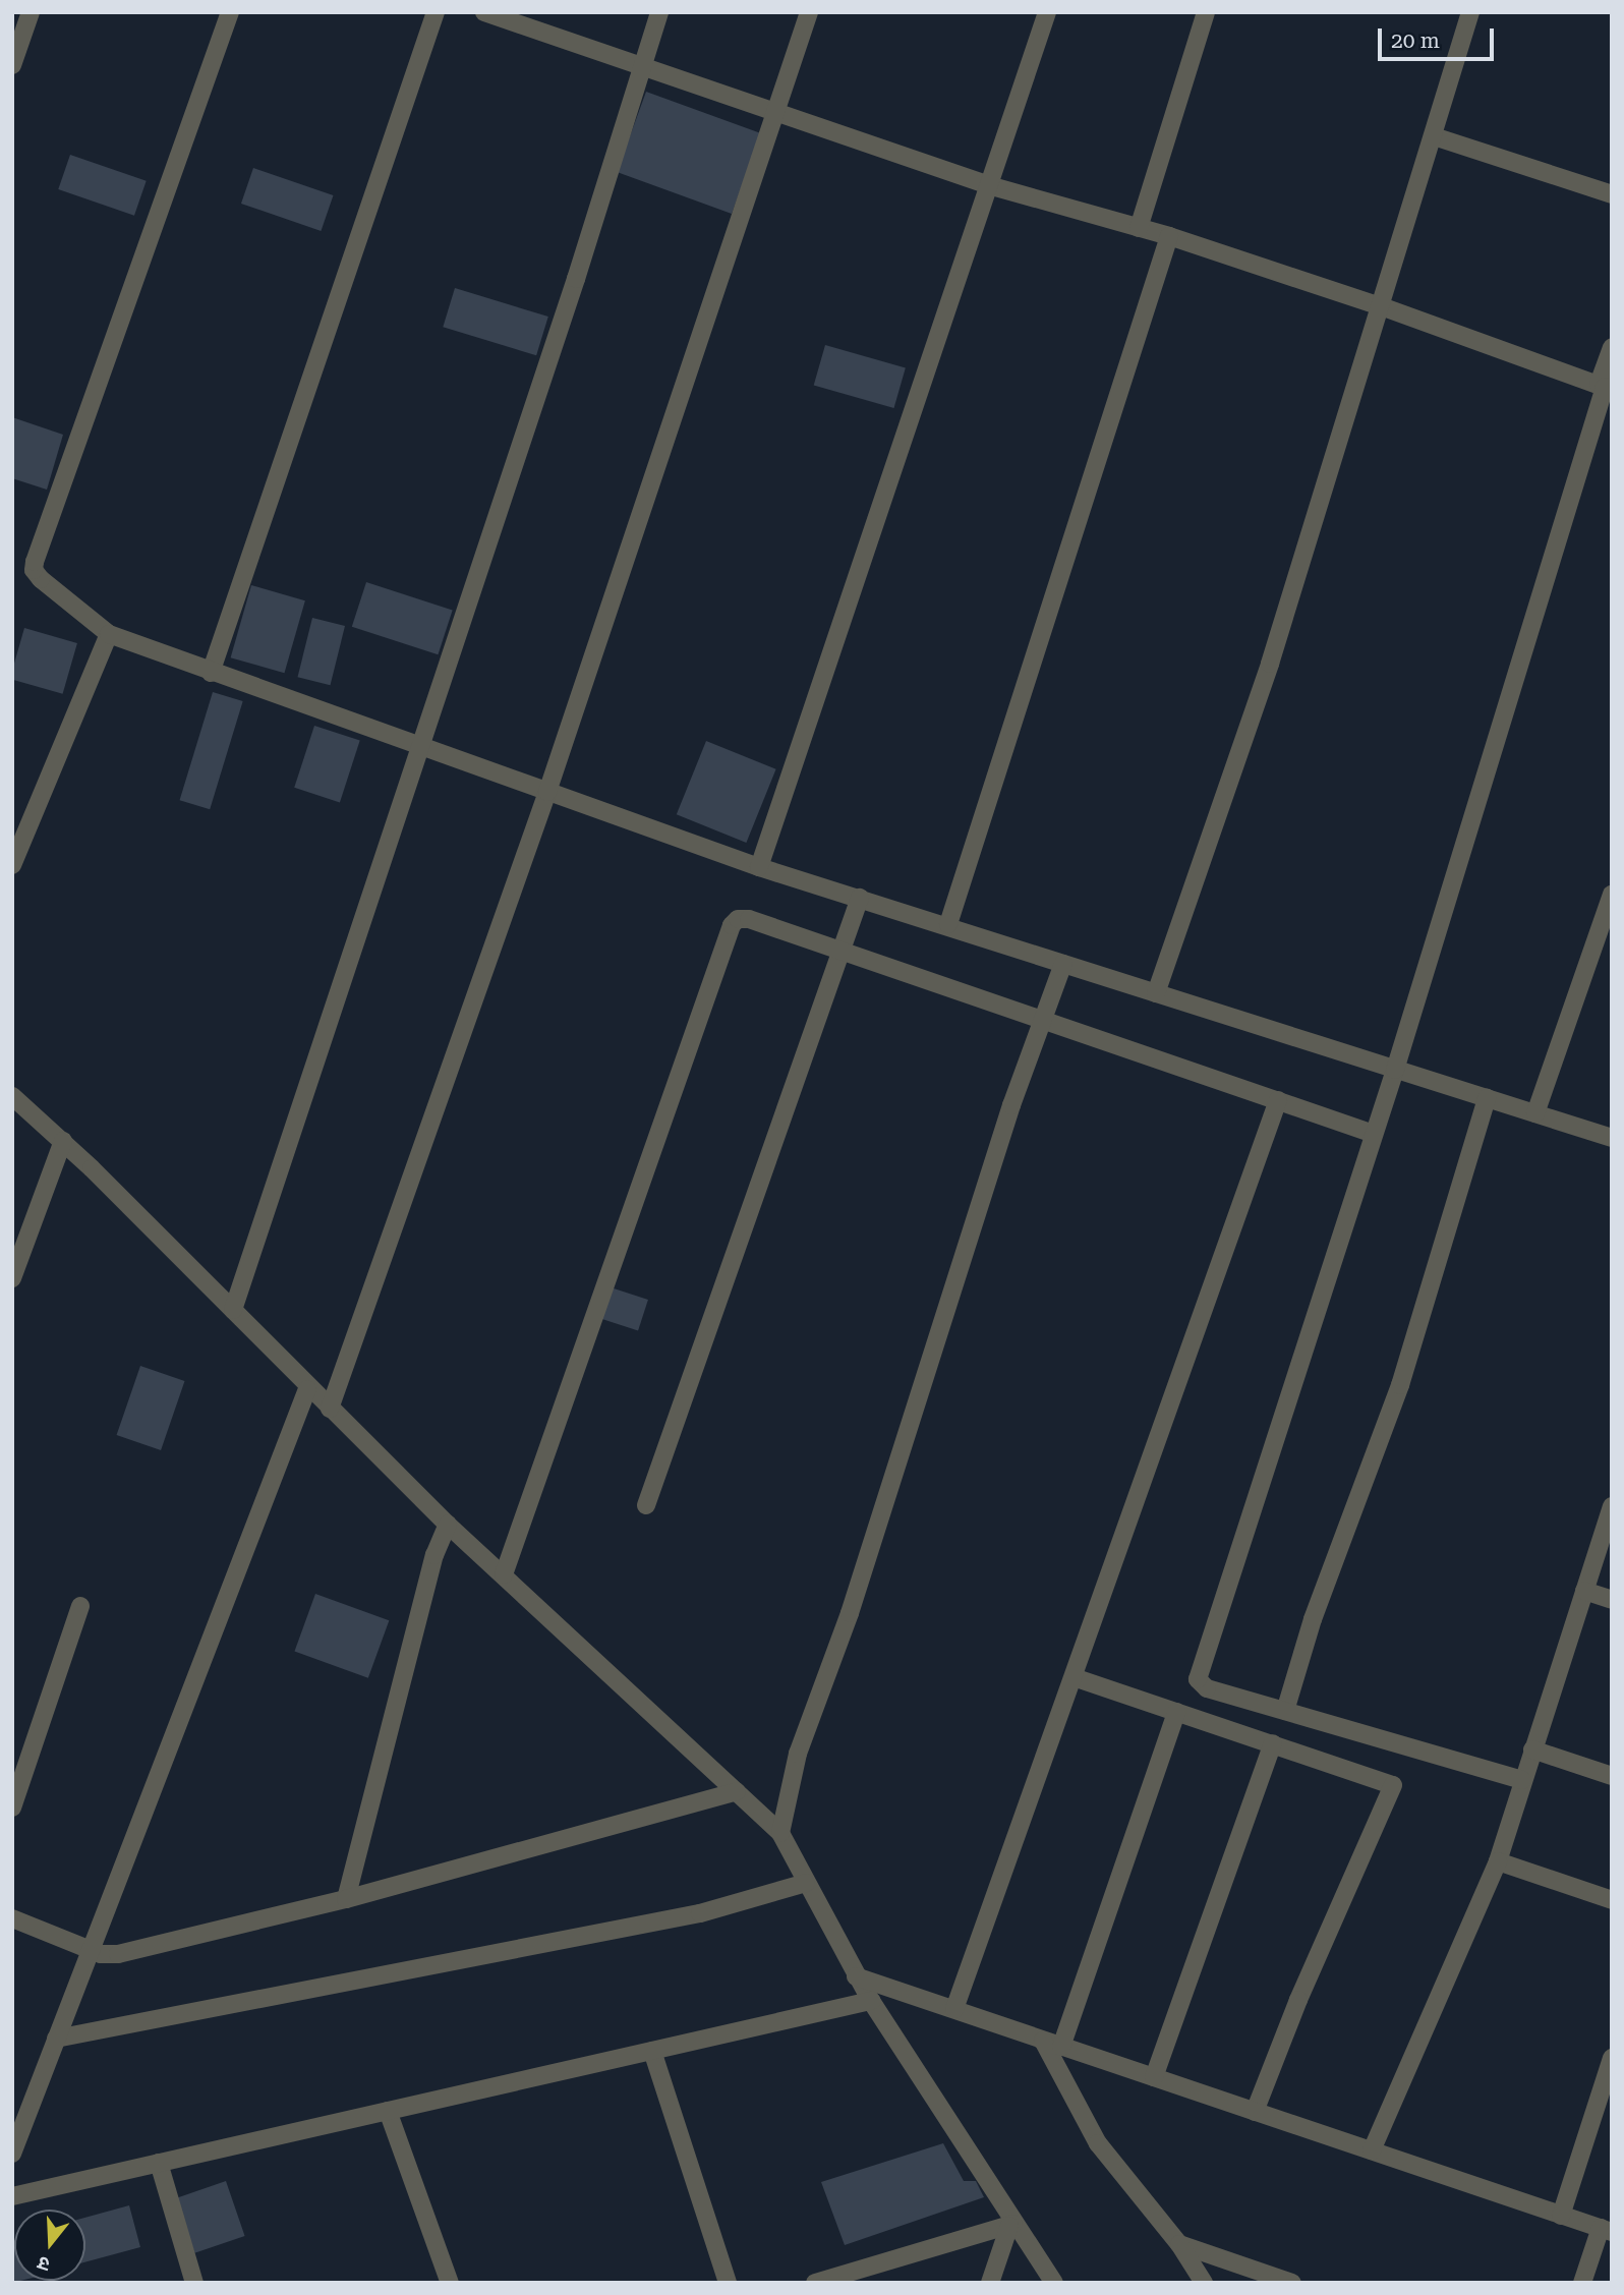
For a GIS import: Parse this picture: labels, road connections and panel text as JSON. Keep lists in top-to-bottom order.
{
  "scale_bar": "20 m",
  "north": "bottom"
}
